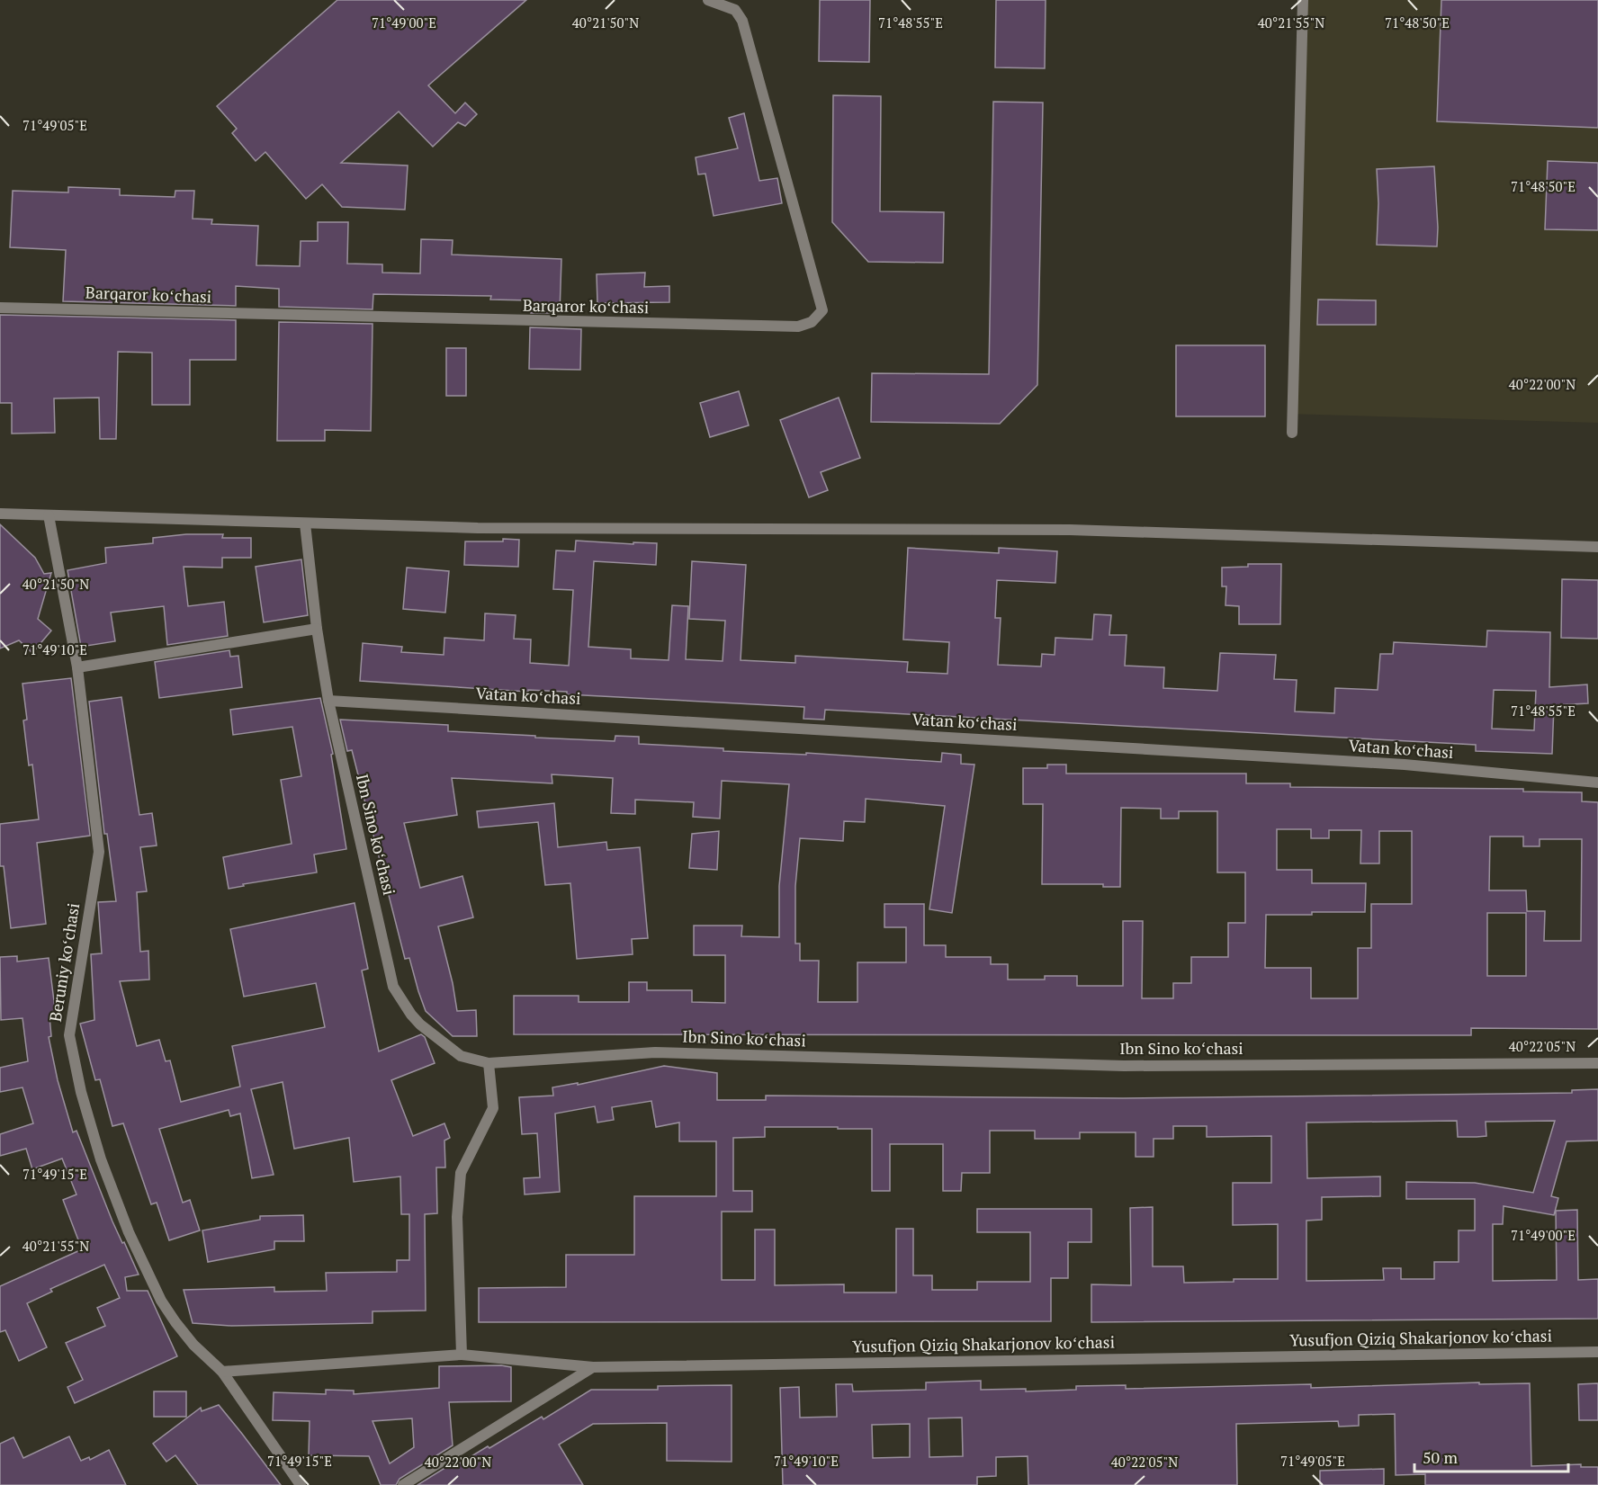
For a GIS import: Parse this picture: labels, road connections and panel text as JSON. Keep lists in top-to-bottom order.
{
  "streets": {
    "street": [
      "Barqaror koʻchasi",
      "Vatan koʻchasi",
      "Ibn Sino koʻchasi",
      "Beruniy koʻchasi",
      "Yusufjon Qiziq Shakarjonov koʻchasi"
    ]
  },
  "crossings": [
    ["Vatan koʻchasi", "Ibn Sino koʻchasi"],
    ["Beruniy koʻchasi", "Yusufjon Qiziq Shakarjonov koʻchasi"]
  ],
  "scale_bar": "50 m",
  "coordinates": [
    "40°21'50\"N",
    "40°21'55\"N",
    "71°49'00\"E",
    "71°48'55\"E",
    "71°48'50\"E",
    "71°49'05\"E",
    "40°22'00\"N",
    "71°49'10\"E",
    "40°22'05\"N",
    "71°49'15\"E"
  ]
}
